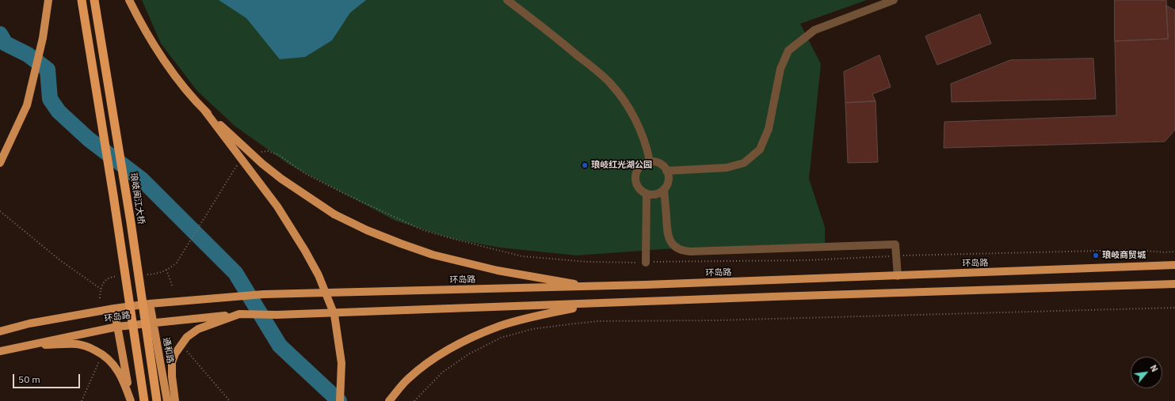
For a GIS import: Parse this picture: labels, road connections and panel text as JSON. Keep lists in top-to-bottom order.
{
  "streets": {
    "highway": ["琅岐闽江大桥"],
    "main road": ["环岛路", "通和路"]
  },
  "crossings": [
    ["环岛路", "通和路"]
  ],
  "places": ["琅岐红光湖公园", "琅岐商贸城"],
  "scale_bar": "50 m",
  "north": "top right"
}
